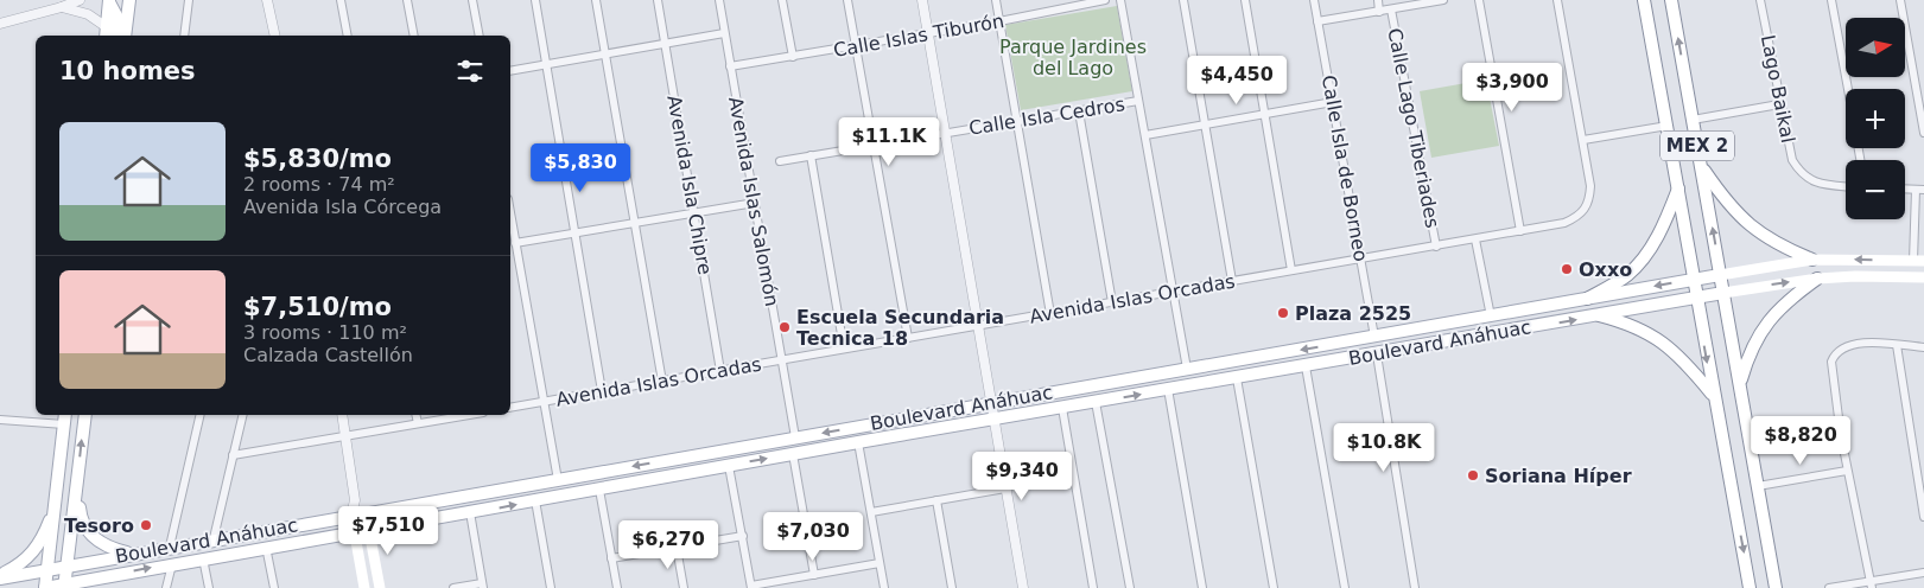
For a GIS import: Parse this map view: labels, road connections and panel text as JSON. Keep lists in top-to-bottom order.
{
  "streets": {
    "main road": ["MEX 2", "Boulevard Anáhuac"],
    "street": [
      "Calle Islas Tiburón",
      "Lago Baikal",
      "Calle Isla Cedros",
      "Calle Lago Tiberiades",
      "Calle Isla de Borneo",
      "Avenida Isla Chipre",
      "Avenida Islas Salomón",
      "Avenida Islas Orcadas"
    ]
  },
  "crossings": [
    ["Calle Islas Tiburón", "Avenida Islas Salomón"],
    ["Calle Isla Cedros", "Calle Isla de Borneo"],
    ["Calle Lago Tiberiades", "Avenida Islas Orcadas"],
    ["MEX 2", "Boulevard Anáhuac"],
    ["Calle Isla de Borneo", "Avenida Islas Orcadas"],
    ["Calle Isla de Borneo", "Boulevard Anáhuac"],
    ["Avenida Isla Chipre", "Avenida Islas Orcadas"],
    ["Avenida Islas Salomón", "Avenida Islas Orcadas"],
    ["Avenida Islas Salomón", "Boulevard Anáhuac"]
  ],
  "parks": ["Parque Jardines del Lago"],
  "places": [
    "Oxxo",
    "Plaza 2525",
    "Escuela Secundaria Tecnica 18",
    "Soriana Híper",
    "Tesoro"
  ],
  "north": "right",
  "page": {
    "map_buttons": ["+", "−"],
    "heading": "10 homes",
    "price": [
      "$4,450",
      "$3,900",
      "$11.1K",
      "$5,830",
      "$8,820",
      "$10.8K",
      "$9,340",
      "$7,510",
      "$7,030",
      "$6,270"
    ],
    "list": [
      {
        "name": "$5,830/mo",
        "note": "2 rooms · 74 m² · Avenida Isla Córcega"
      },
      {
        "name": "$7,510/mo",
        "note": "3 rooms · 110 m² · Calzada Castellón"
      }
    ]
  }
}
